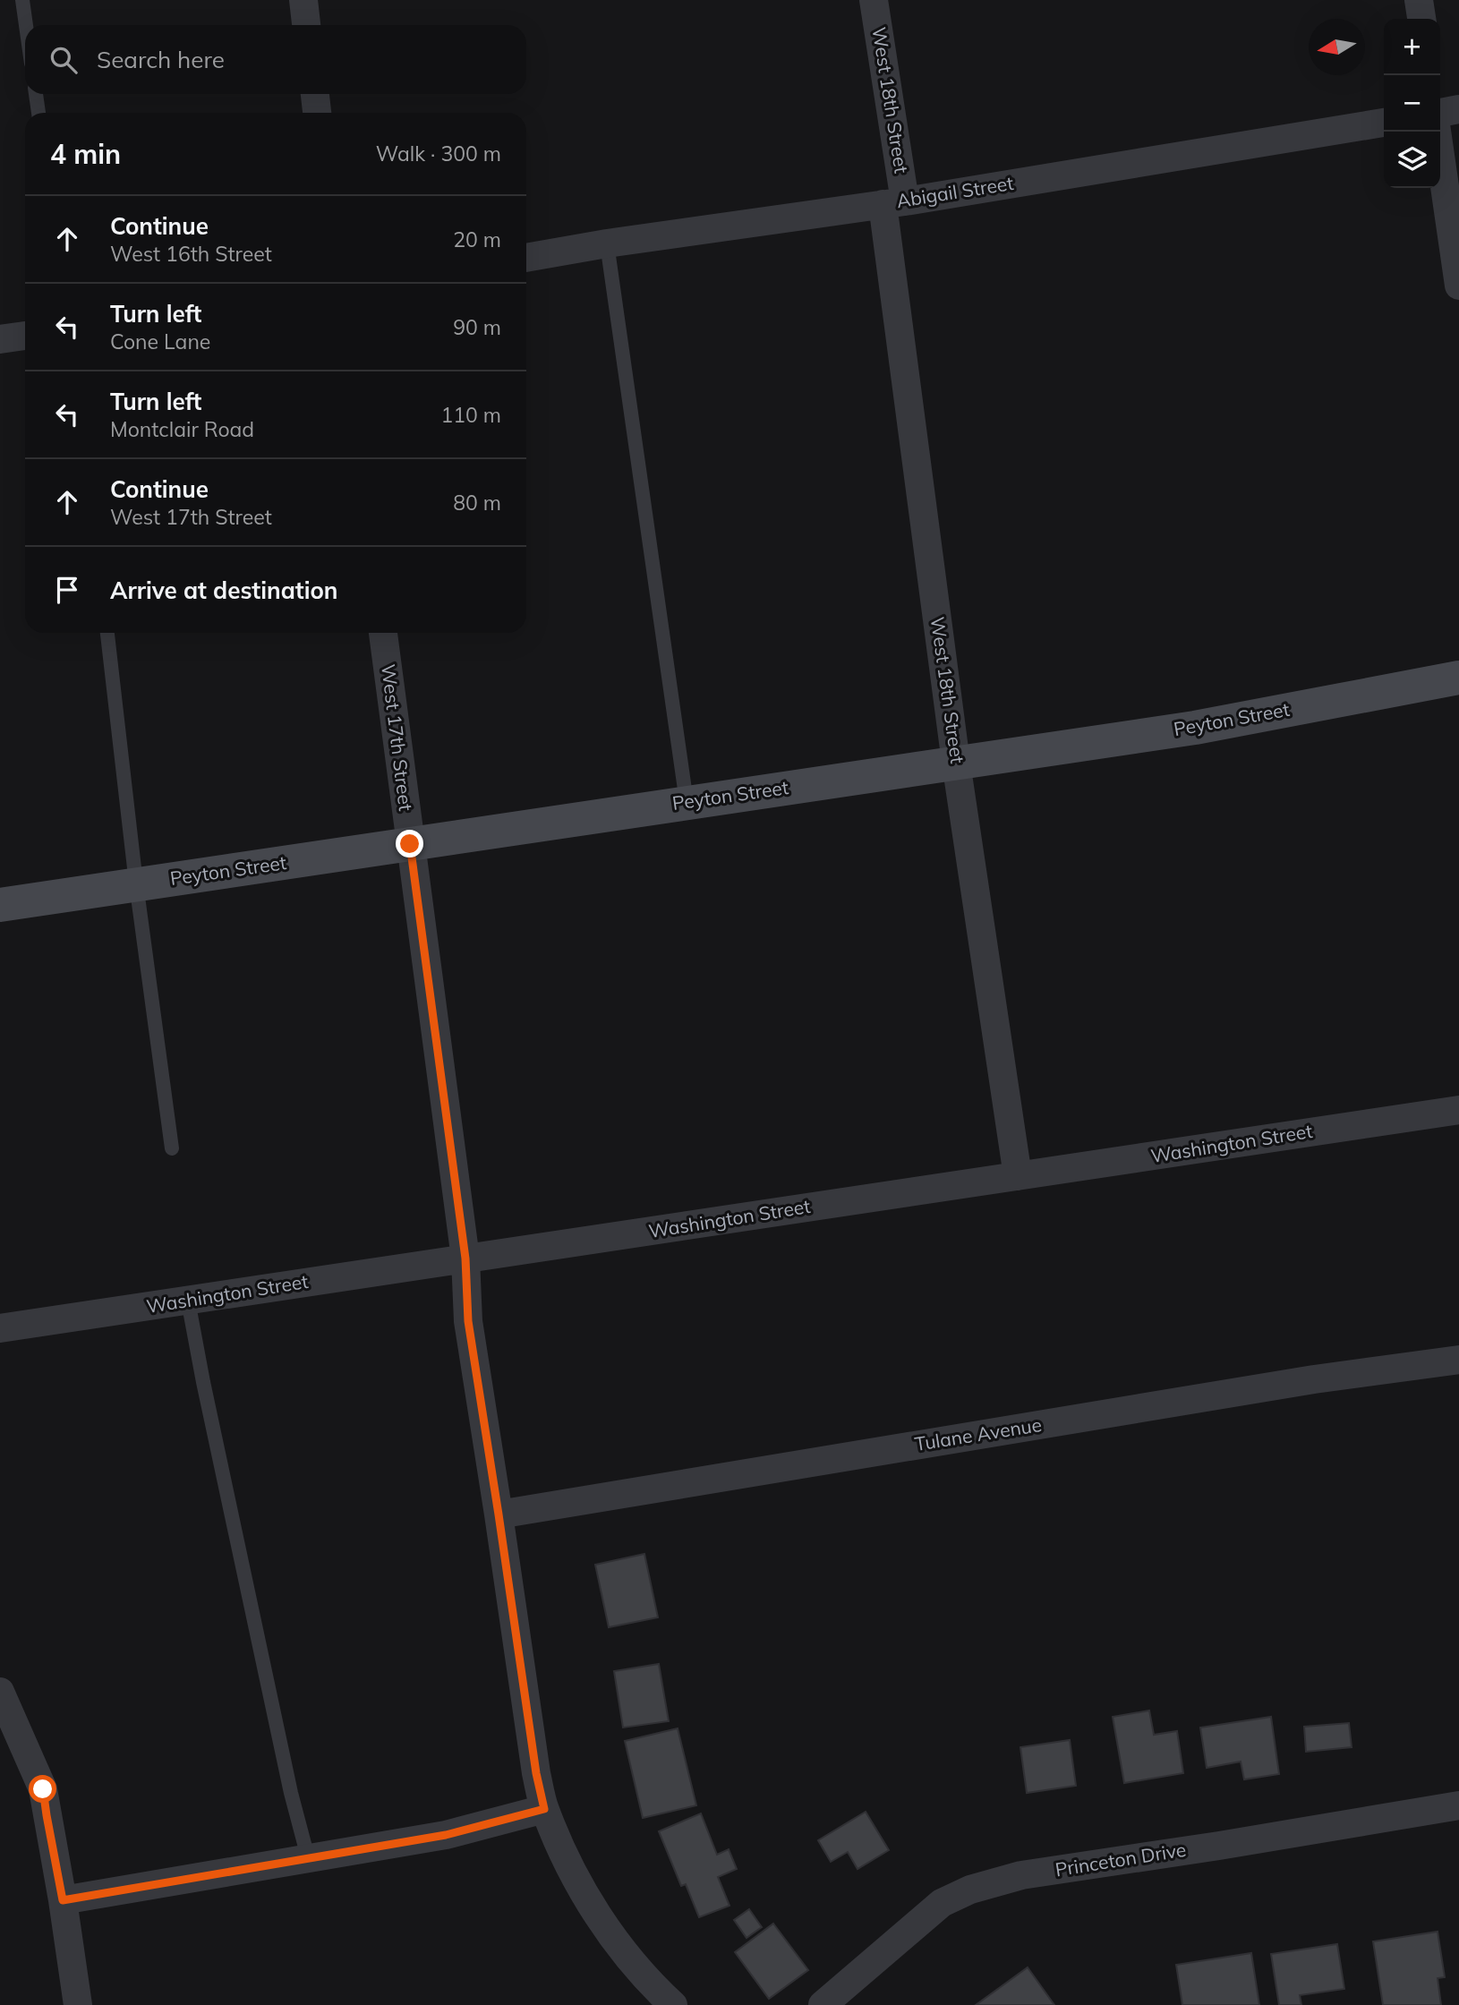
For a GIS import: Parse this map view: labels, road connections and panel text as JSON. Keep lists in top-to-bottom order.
{
  "streets": {
    "street": [
      "West 18th Street",
      "Abigail Street",
      "Peyton Street",
      "West 17th Street",
      "Washington Street",
      "Tulane Avenue",
      "Princeton Drive"
    ]
  },
  "crossings": [
    ["West 18th Street", "Abigail Street"],
    ["West 18th Street", "Peyton Street"],
    ["West 18th Street", "Washington Street"],
    ["Peyton Street", "West 17th Street"],
    ["West 17th Street", "Washington Street"],
    ["West 17th Street", "Tulane Avenue"]
  ],
  "north": "left",
  "page": {
    "map_buttons": ["+", "−"],
    "search": "Search here",
    "heading": ["4 min", "Walk · 300 m"],
    "list": [
      ["Continue", "West 16th Street", "20 m"],
      ["Turn left", "Cone Lane", "90 m"],
      ["Turn left", "Montclair Road", "110 m"],
      ["Continue", "West 17th Street", "80 m"],
      "Arrive at destination"
    ]
  }
}
